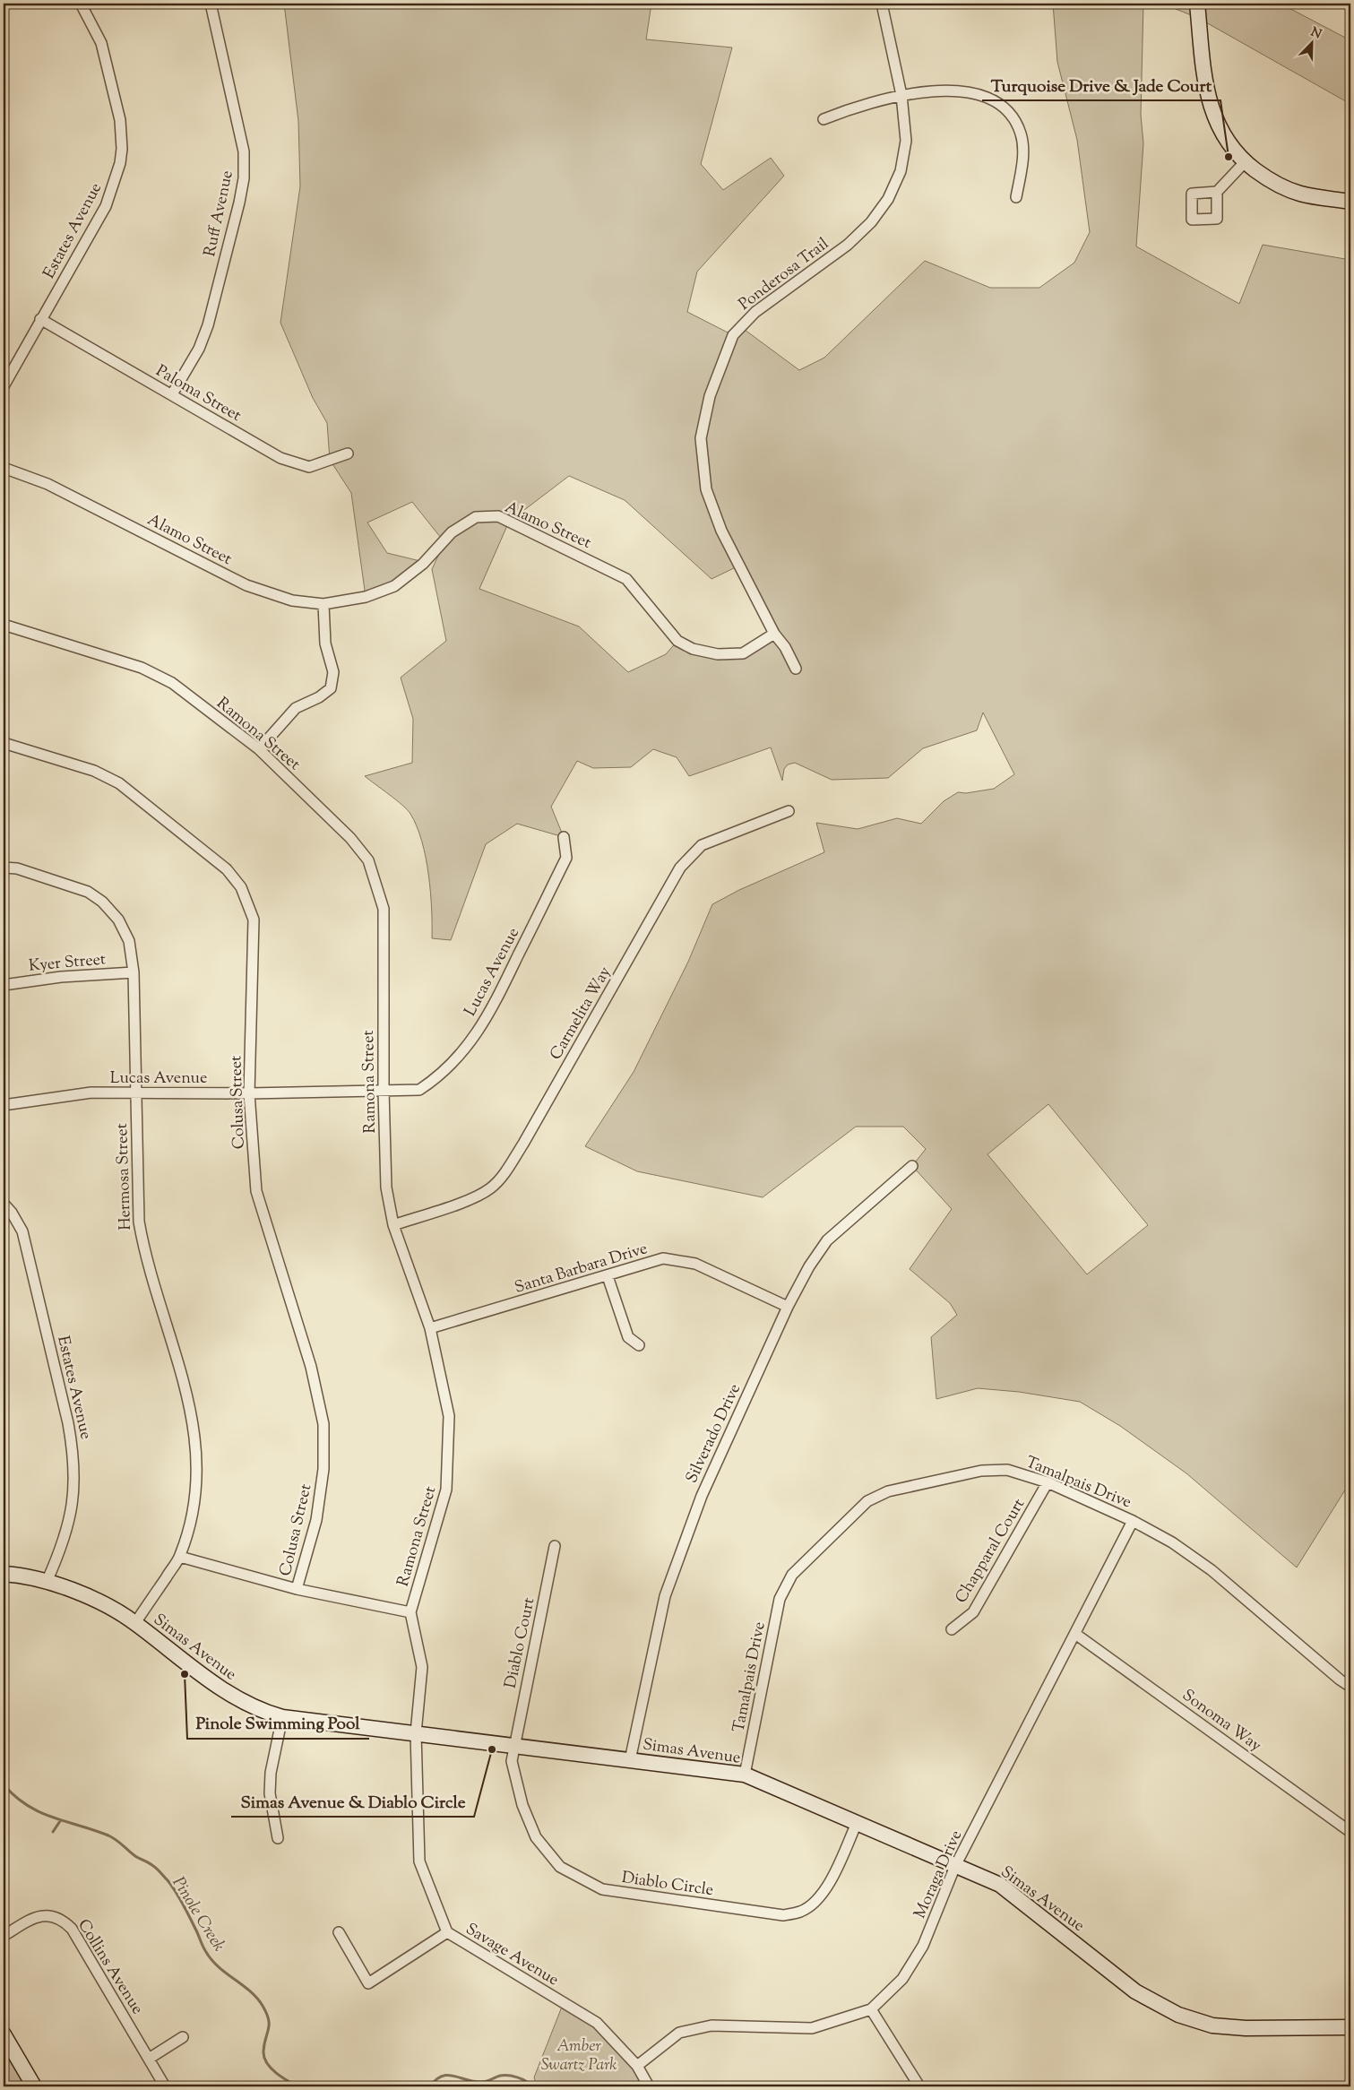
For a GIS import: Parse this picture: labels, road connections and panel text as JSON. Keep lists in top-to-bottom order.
{
  "streets": {
    "street": [
      "Ruff Avenue",
      "Estates Avenue",
      "Ponderosa Trail",
      "Paloma Street",
      "Alamo Street",
      "Ramona Street",
      "Kyer Street",
      "Lucas Avenue",
      "Carmelita Way",
      "Colusa Street",
      "Hermosa Street",
      "Santa Barbara Drive",
      "Silverado Drive",
      "Tamalpais Drive",
      "Chapparal Court",
      "Diablo Court",
      "Simas Avenue",
      "Sonoma Way",
      "Moraga Drive",
      "Diablo Circle",
      "Savage Avenue",
      "Collins Avenue"
    ]
  },
  "crossings": [
    ["Ruff Avenue", "Paloma Street"],
    ["Estates Avenue", "Paloma Street"],
    ["Estates Avenue", "Simas Avenue"],
    ["Ponderosa Trail", "Alamo Street"],
    ["Ramona Street", "Lucas Avenue"],
    ["Ramona Street", "Carmelita Way"],
    ["Ramona Street", "Santa Barbara Drive"],
    ["Ramona Street", "Simas Avenue"],
    ["Ramona Street", "Savage Avenue"],
    ["Kyer Street", "Hermosa Street"],
    ["Lucas Avenue", "Colusa Street"],
    ["Lucas Avenue", "Hermosa Street"],
    ["Hermosa Street", "Simas Avenue"],
    ["Santa Barbara Drive", "Silverado Drive"],
    ["Silverado Drive", "Simas Avenue"],
    ["Tamalpais Drive", "Chapparal Court"],
    ["Tamalpais Drive", "Simas Avenue"],
    ["Tamalpais Drive", "Moraga Drive"],
    ["Diablo Court", "Simas Avenue"],
    ["Diablo Court", "Diablo Circle"],
    ["Simas Avenue", "Moraga Drive"],
    ["Simas Avenue", "Diablo Circle"],
    ["Simas Avenue", "Savage Avenue"],
    ["Sonoma Way", "Moraga Drive"],
    ["Moraga Drive", "Savage Avenue"]
  ],
  "water": ["Pinole Creek"],
  "parks": ["Amber Swartz Park"],
  "places": ["Turquoise Drive & Jade Court", "Pinole Swimming Pool", "Simas Avenue & Diablo Circle"],
  "north": "top right"
}
